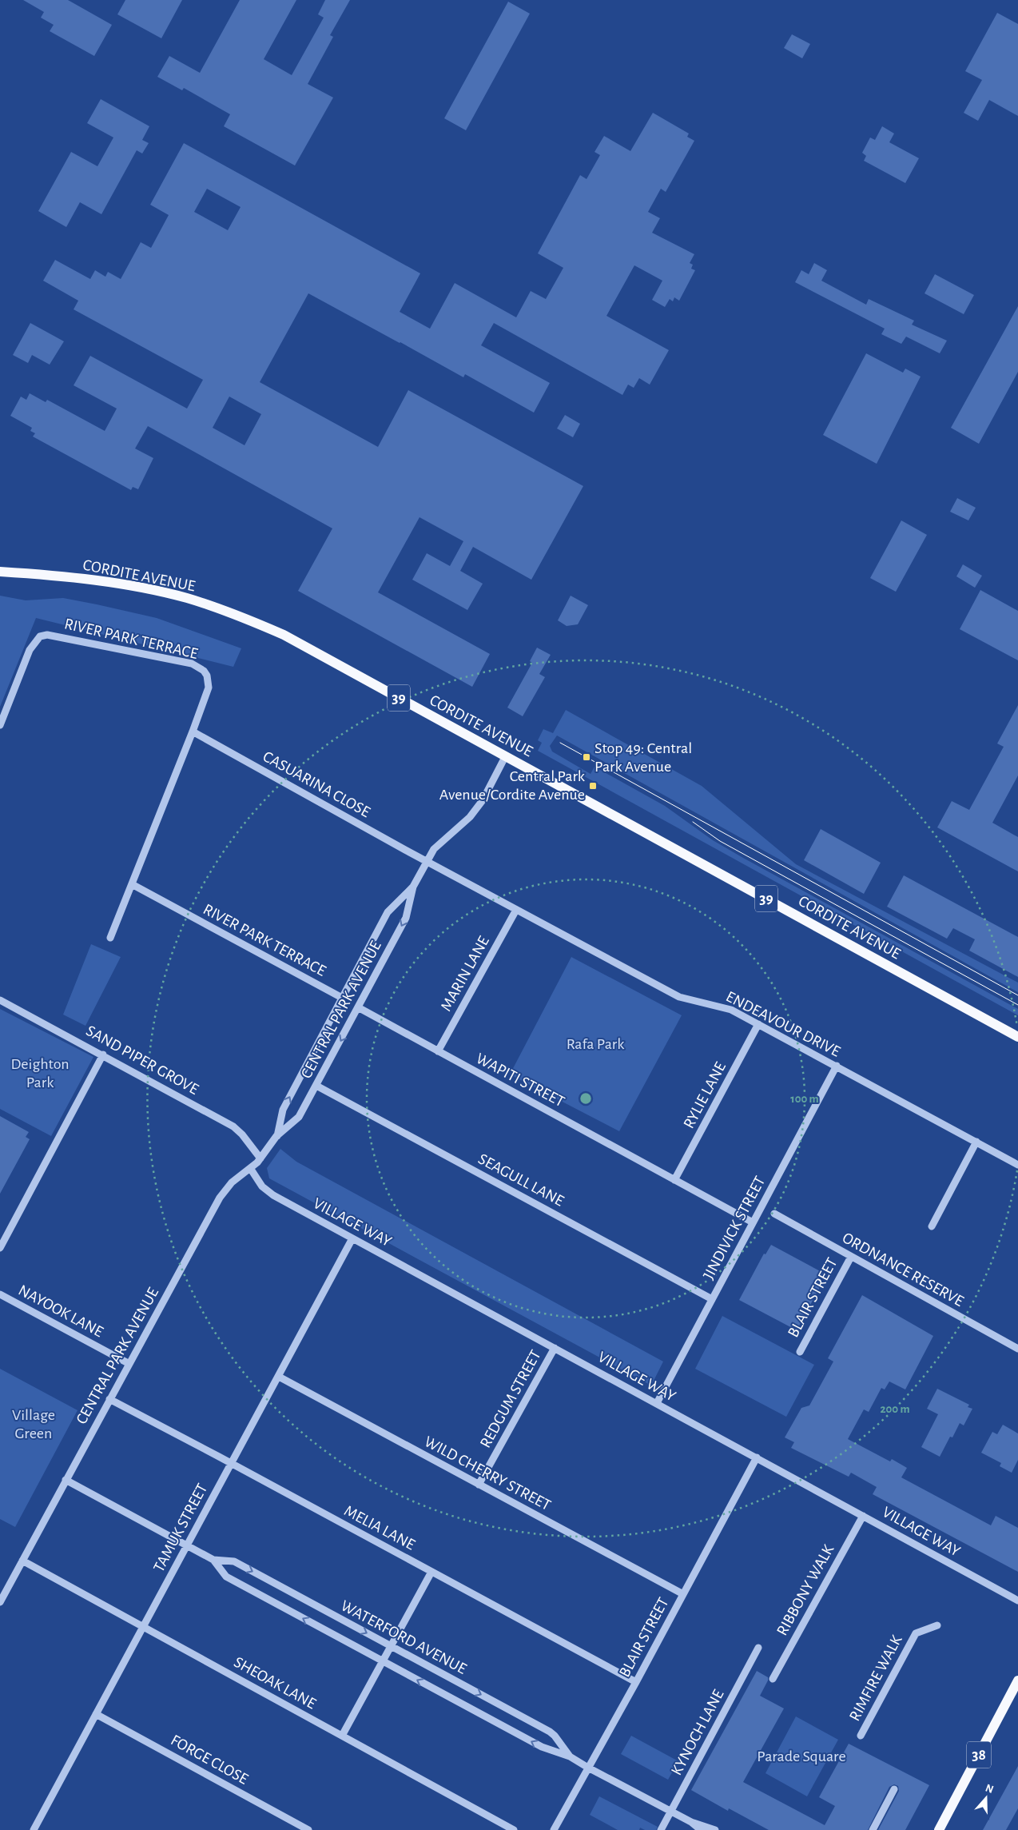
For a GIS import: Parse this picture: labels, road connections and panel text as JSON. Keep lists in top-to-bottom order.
{
  "streets": {
    "main road": ["CORDITE AVENUE", "39", "38"],
    "street": [
      "RIVER PARK TERRACE",
      "CASUARINA CLOSE",
      "MARIN LANE",
      "CENTRAL PARK AVENUE",
      "ENDEAVOUR DRIVE",
      "SAND PIPER GROVE",
      "WAPITI STREET",
      "RYLIE LANE",
      "SEAGULL LANE",
      "VILLAGE WAY",
      "JINDIVICK STREET",
      "ORDNANCE RESERVE",
      "BLAIR STREET",
      "NAYOOK LANE",
      "REDGUM STREET",
      "WILD CHERRY STREET",
      "TAMUK STREET",
      "MELIA LANE",
      "RIBBONY WALK",
      "WATERFORD AVENUE",
      "RIMFIRE WALK",
      "SHEOAK LANE",
      "KYNOCH LANE",
      "FORGE CLOSE"
    ]
  },
  "crossings": [
    ["CORDITE AVENUE", "CENTRAL PARK AVENUE"],
    ["RIVER PARK TERRACE", "CASUARINA CLOSE"],
    ["RIVER PARK TERRACE", "CENTRAL PARK AVENUE"],
    ["CASUARINA CLOSE", "CENTRAL PARK AVENUE"],
    ["CASUARINA CLOSE", "ENDEAVOUR DRIVE"],
    ["MARIN LANE", "ENDEAVOUR DRIVE"],
    ["MARIN LANE", "WAPITI STREET"],
    ["CENTRAL PARK AVENUE", "ENDEAVOUR DRIVE"],
    ["CENTRAL PARK AVENUE", "SAND PIPER GROVE"],
    ["CENTRAL PARK AVENUE", "WAPITI STREET"],
    ["CENTRAL PARK AVENUE", "SEAGULL LANE"],
    ["CENTRAL PARK AVENUE", "VILLAGE WAY"],
    ["CENTRAL PARK AVENUE", "NAYOOK LANE"],
    ["CENTRAL PARK AVENUE", "MELIA LANE"],
    ["CENTRAL PARK AVENUE", "WATERFORD AVENUE"],
    ["CENTRAL PARK AVENUE", "SHEOAK LANE"],
    ["ENDEAVOUR DRIVE", "RYLIE LANE"],
    ["ENDEAVOUR DRIVE", "JINDIVICK STREET"],
    ["WAPITI STREET", "RYLIE LANE"],
    ["WAPITI STREET", "JINDIVICK STREET"],
    ["SEAGULL LANE", "JINDIVICK STREET"],
    ["VILLAGE WAY", "JINDIVICK STREET"],
    ["VILLAGE WAY", "BLAIR STREET"],
    ["VILLAGE WAY", "REDGUM STREET"],
    ["VILLAGE WAY", "TAMUK STREET"],
    ["VILLAGE WAY", "RIBBONY WALK"],
    ["ORDNANCE RESERVE", "BLAIR STREET"],
    ["BLAIR STREET", "WILD CHERRY STREET"],
    ["BLAIR STREET", "MELIA LANE"],
    ["BLAIR STREET", "WATERFORD AVENUE"],
    ["REDGUM STREET", "WILD CHERRY STREET"],
    ["WILD CHERRY STREET", "TAMUK STREET"],
    ["TAMUK STREET", "MELIA LANE"],
    ["TAMUK STREET", "WATERFORD AVENUE"],
    ["TAMUK STREET", "SHEOAK LANE"],
    ["TAMUK STREET", "FORGE CLOSE"],
    ["WATERFORD AVENUE", "KYNOCH LANE"]
  ],
  "parks": [
    "Rafa Park",
    "Deighton Park",
    "Village Green",
    "Parade Square"
  ],
  "places": {
    "transit": ["Stop 49: Central Park Avenue", "Central Park Avenue/Cordite Avenue"]
  },
  "north": "top",
  "rings": ["100 m", "200 m"]
}
